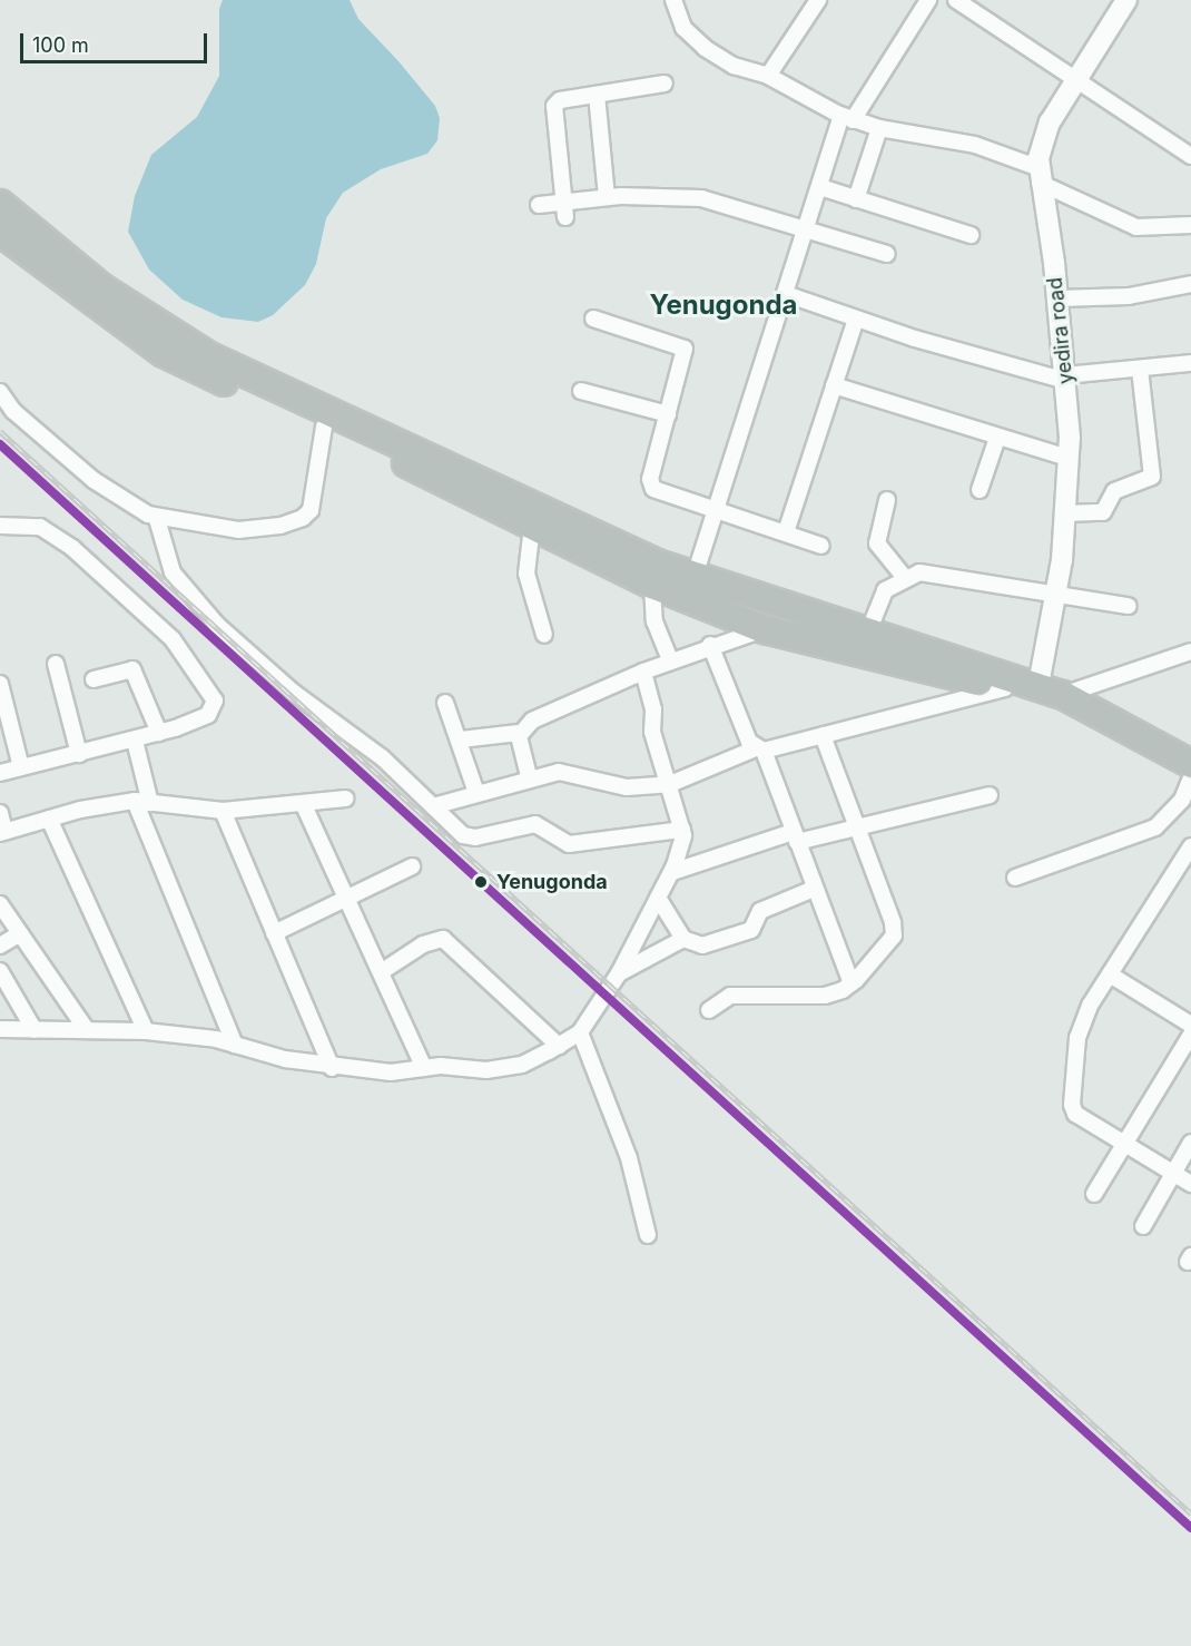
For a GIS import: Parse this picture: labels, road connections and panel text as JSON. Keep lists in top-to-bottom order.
{
  "streets": {
    "main road": ["yedira road"]
  },
  "districts": ["Yenugonda"],
  "places": ["Yenugonda"],
  "scale_bar": "100 m"
}
